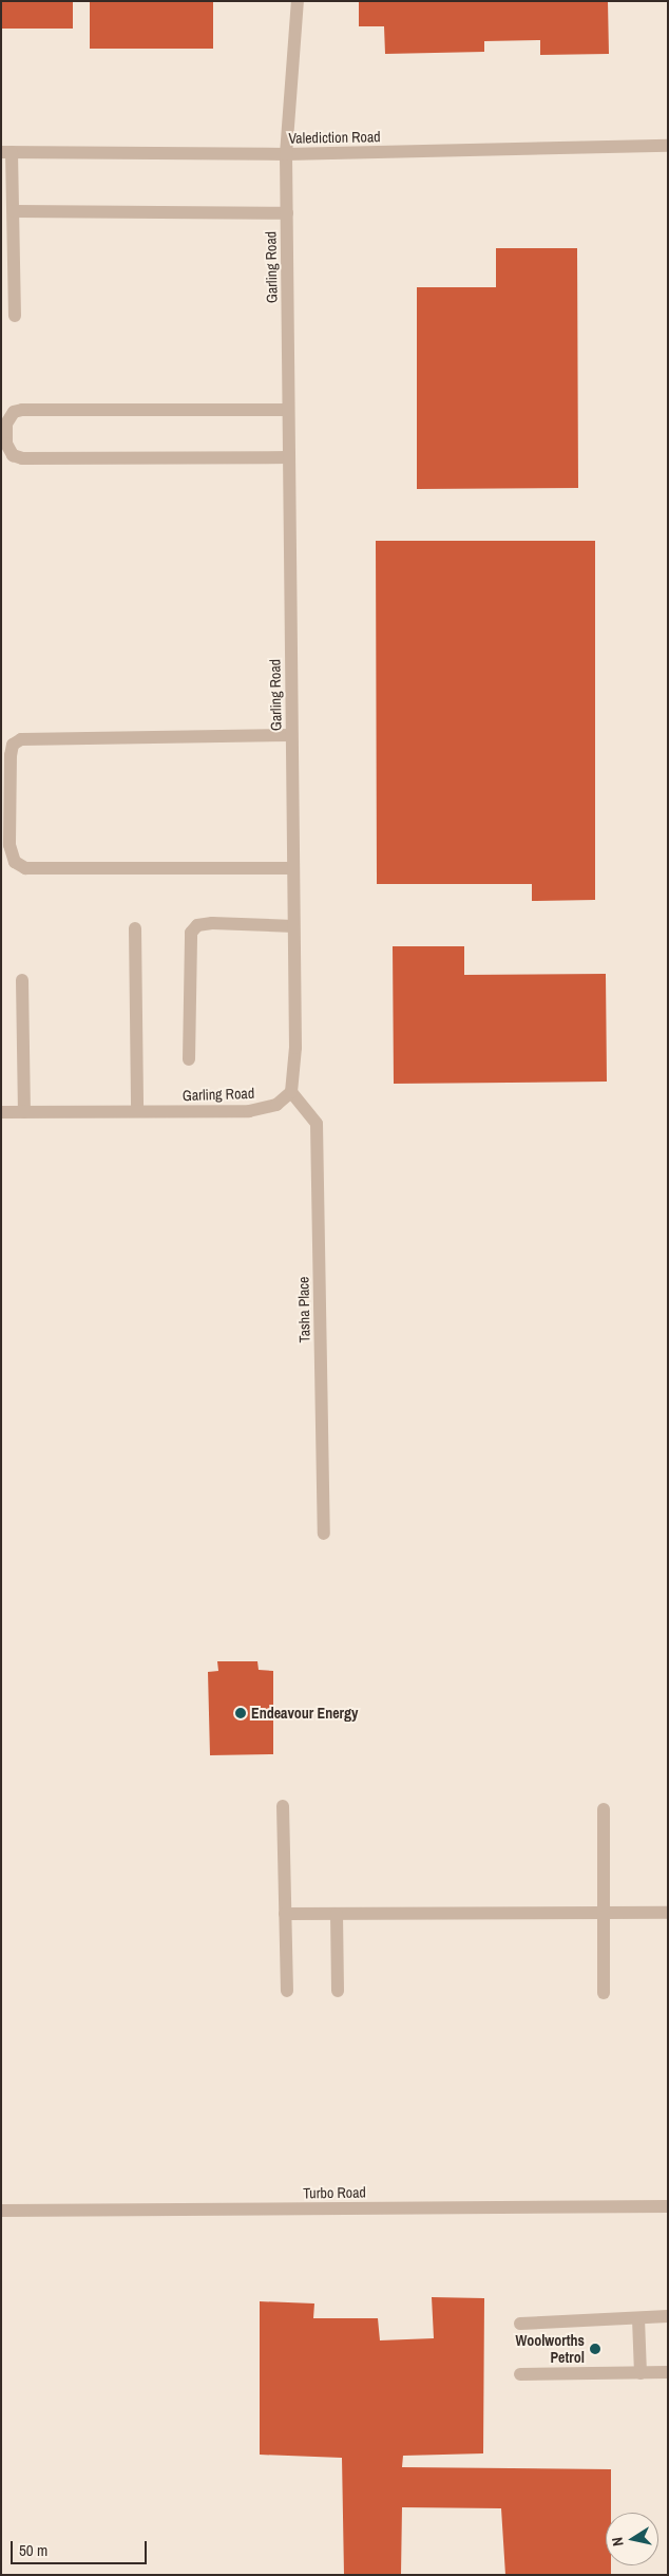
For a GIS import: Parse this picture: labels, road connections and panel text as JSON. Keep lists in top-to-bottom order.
{
  "streets": {
    "street": [
      "Valediction Road",
      "Garling Road",
      "Tasha Place",
      "Turbo Road"
    ]
  },
  "crossings": [
    ["Valediction Road", "Garling Road"],
    ["Garling Road", "Tasha Place"]
  ],
  "places": ["Endeavour Energy", "Woolworths Petrol"],
  "scale_bar": "50 m",
  "north": "left"
}
